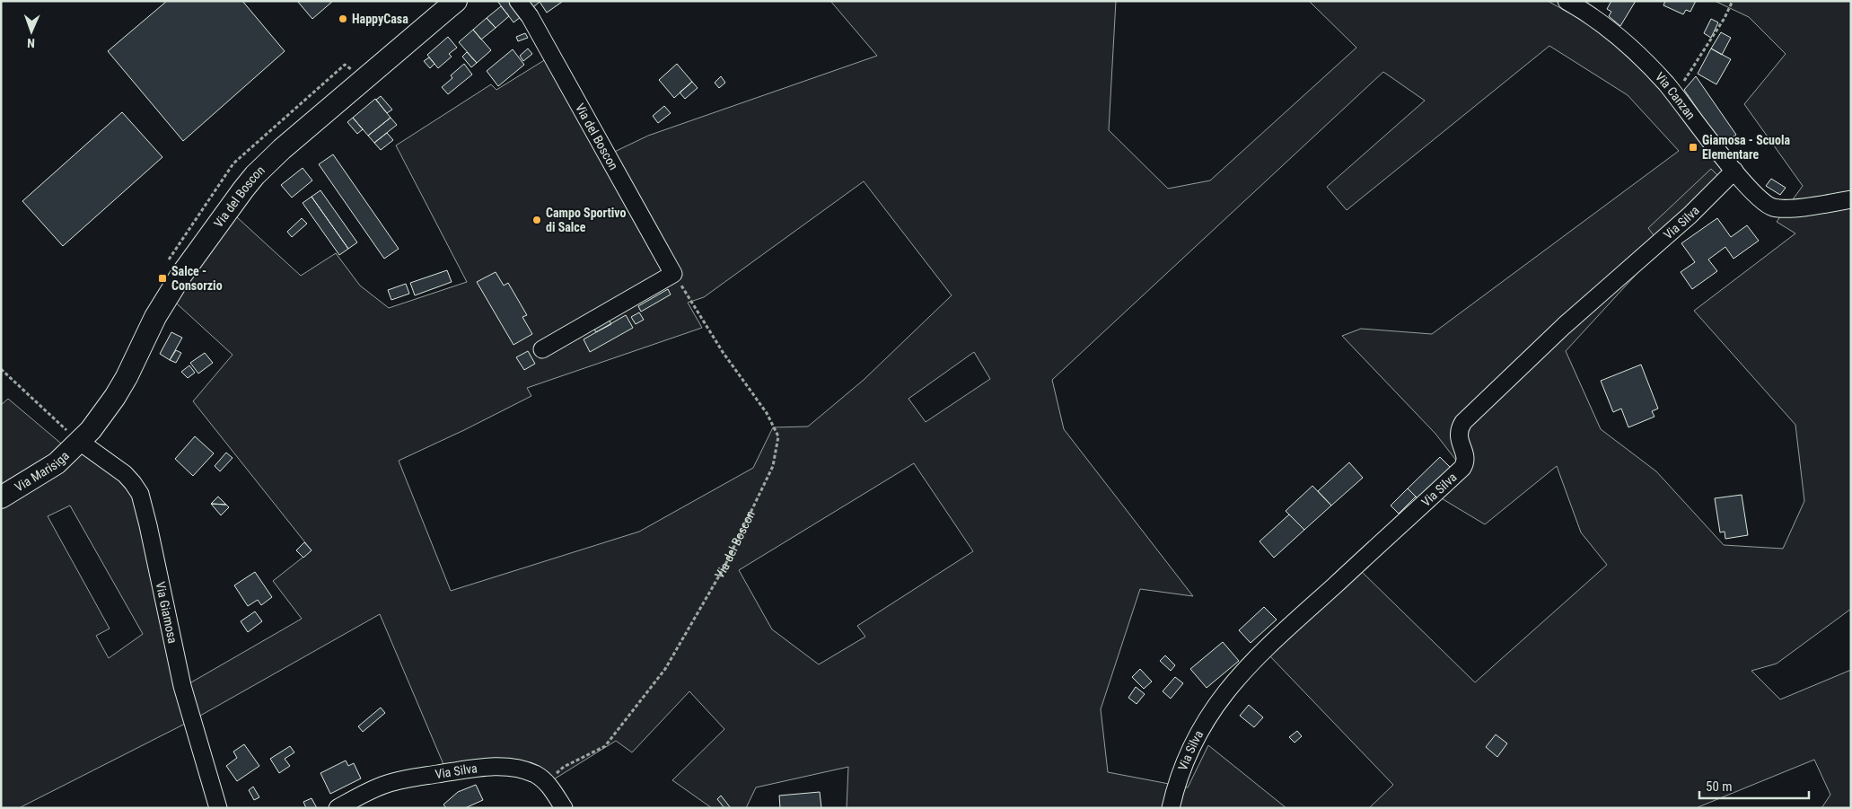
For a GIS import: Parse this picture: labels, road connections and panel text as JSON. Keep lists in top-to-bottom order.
{
  "streets": {
    "main road": ["Via del Boscon", "Via Marisiga"],
    "street": ["Via Canzan", "Via Silva", "Via Giamosa"]
  },
  "crossings": [
    ["Via Canzan", "Via Silva"],
    ["Via del Boscon", "Via Silva"],
    ["Via del Boscon", "Via Marisiga"],
    ["Via del Boscon", "Via Giamosa"],
    ["Via Marisiga", "Via Giamosa"]
  ],
  "places": {
    "other": ["HappyCasa", "Campo Sportivo di Salce"],
    "transit": ["Giamosa - Scuola Elementare", "Salce - Consorzio"]
  },
  "scale_bar": "50 m",
  "north": "bottom"
}
